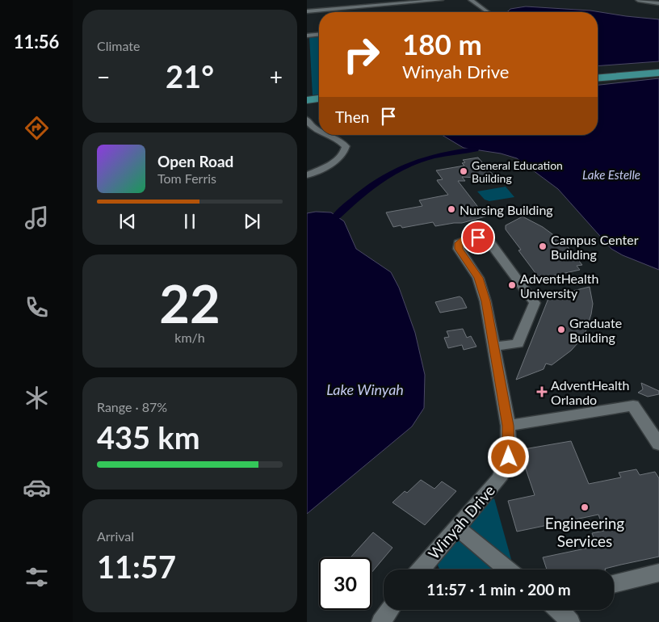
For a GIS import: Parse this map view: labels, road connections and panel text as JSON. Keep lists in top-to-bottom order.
{
  "streets": {
    "street": ["Winyah Drive"]
  },
  "water": ["Lake Estelle", "Lake Winyah"],
  "places": {
    "other": [
      "General Education Building",
      "Nursing Building",
      "Campus Center Building",
      "AdventHealth University",
      "Graduate Building",
      "Engineering Services"
    ],
    "health": ["AdventHealth Orlando"]
  },
  "page": {
    "tabs": "11:56",
    "tile": [
      "Climate",
      ["22", "km/h"],
      ["Range · 87%", "435 km"],
      ["Arrival", "11:57"]
    ],
    "turn": ["180 m", "Winyah Drive"],
    "heat": ["−", "21°", "+"],
    "then": "Then",
    "song": ["Open Road", "Tom Ferris"],
    "limit": "30",
    "trip": "11:57 · 1 min · 200 m"
  }
}
